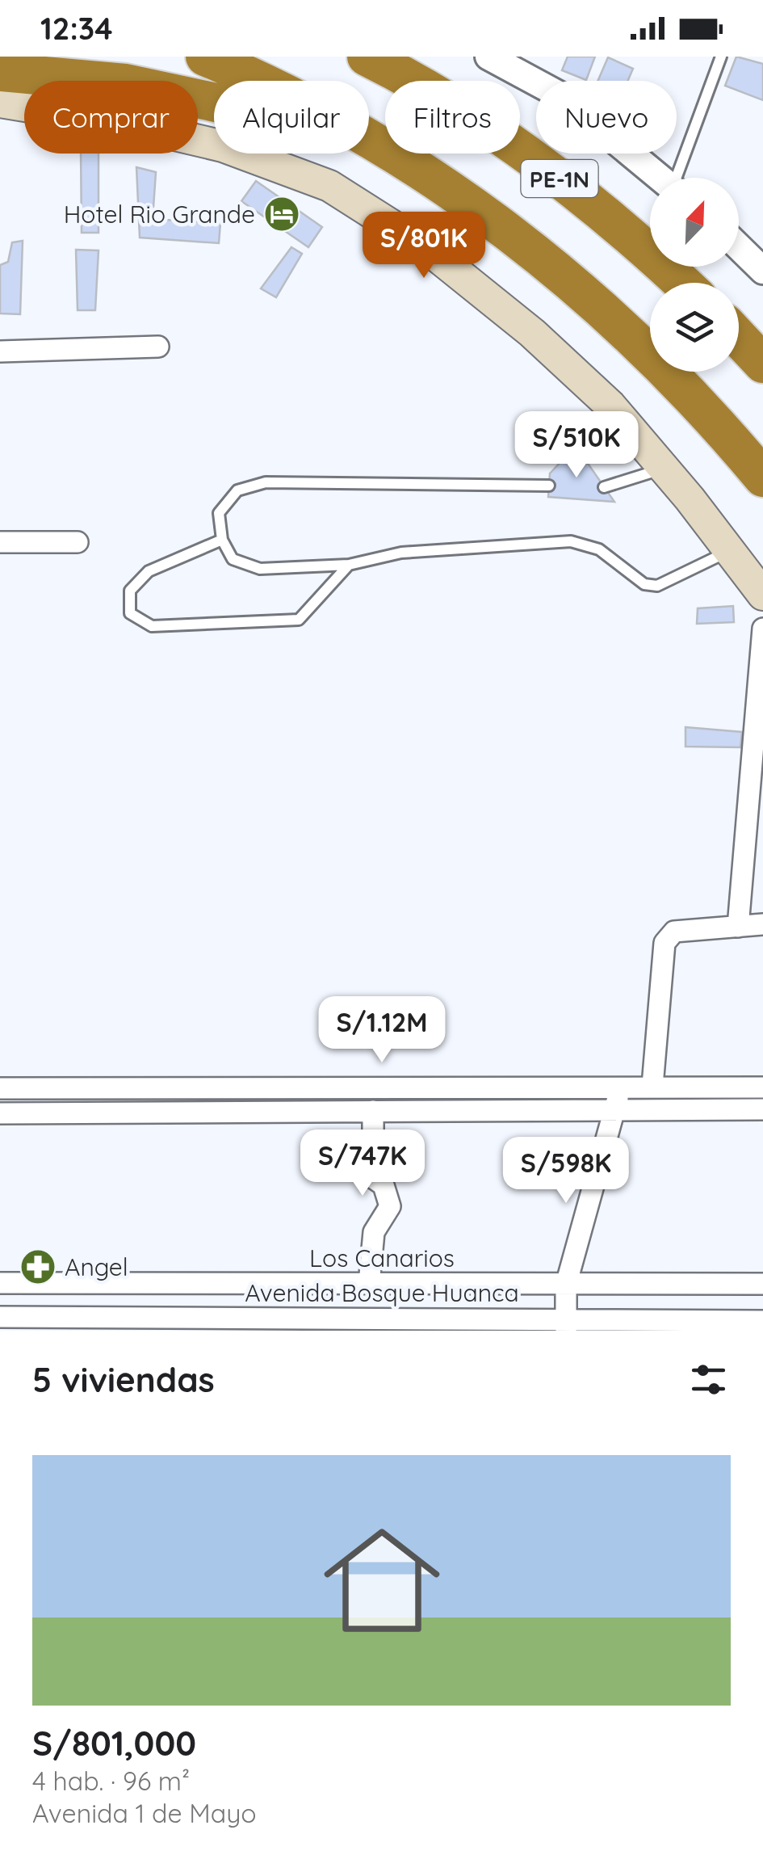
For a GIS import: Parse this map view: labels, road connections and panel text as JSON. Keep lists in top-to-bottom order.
{
  "streets": {
    "highway": ["PE-1N"],
    "street": ["Los Canarios", "Avenida Bosque Huanca"]
  },
  "places": {
    "hotel": ["Hotel Rio Grande"],
    "pharmacy": ["Angel"]
  },
  "north": "top right",
  "page": {
    "status": "12:34",
    "chip": [
      "Comprar",
      "Alquilar",
      "Filtros",
      "Nuevo"
    ],
    "price": [
      "S/801K",
      "S/510K",
      "S/1.12M",
      "S/747K",
      "S/598K"
    ],
    "heading": "5 viviendas",
    "list": [
      {
        "name": "S/801,000",
        "note": "4 hab. · 96 m² · Avenida 1 de Mayo"
      }
    ]
  }
}
